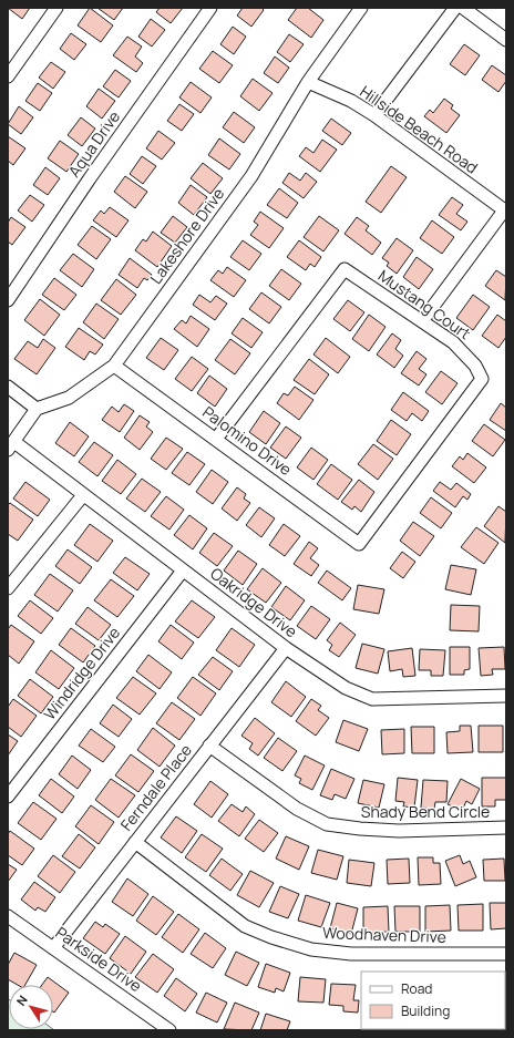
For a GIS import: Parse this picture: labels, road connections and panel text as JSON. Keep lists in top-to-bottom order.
{
  "streets": {
    "street": [
      "Hillside Beach Road",
      "Aqua Drive",
      "Lakeshore Drive",
      "Mustang Court",
      "Palomino Drive",
      "Oakridge Drive",
      "Windridge Drive",
      "Ferndale Place",
      "Shady Bend Circle",
      "Woodhaven Drive",
      "Parkside Drive"
    ]
  },
  "crossings": [
    ["Hillside Beach Road", "Lakeshore Drive"],
    ["Lakeshore Drive", "Palomino Drive"],
    ["Mustang Court", "Palomino Drive"],
    ["Oakridge Drive", "Windridge Drive"],
    ["Oakridge Drive", "Ferndale Place"],
    ["Ferndale Place", "Shady Bend Circle"],
    ["Ferndale Place", "Woodhaven Drive"],
    ["Ferndale Place", "Parkside Drive"]
  ],
  "legend": ["Road", "Building"],
  "north": "top left"
}
